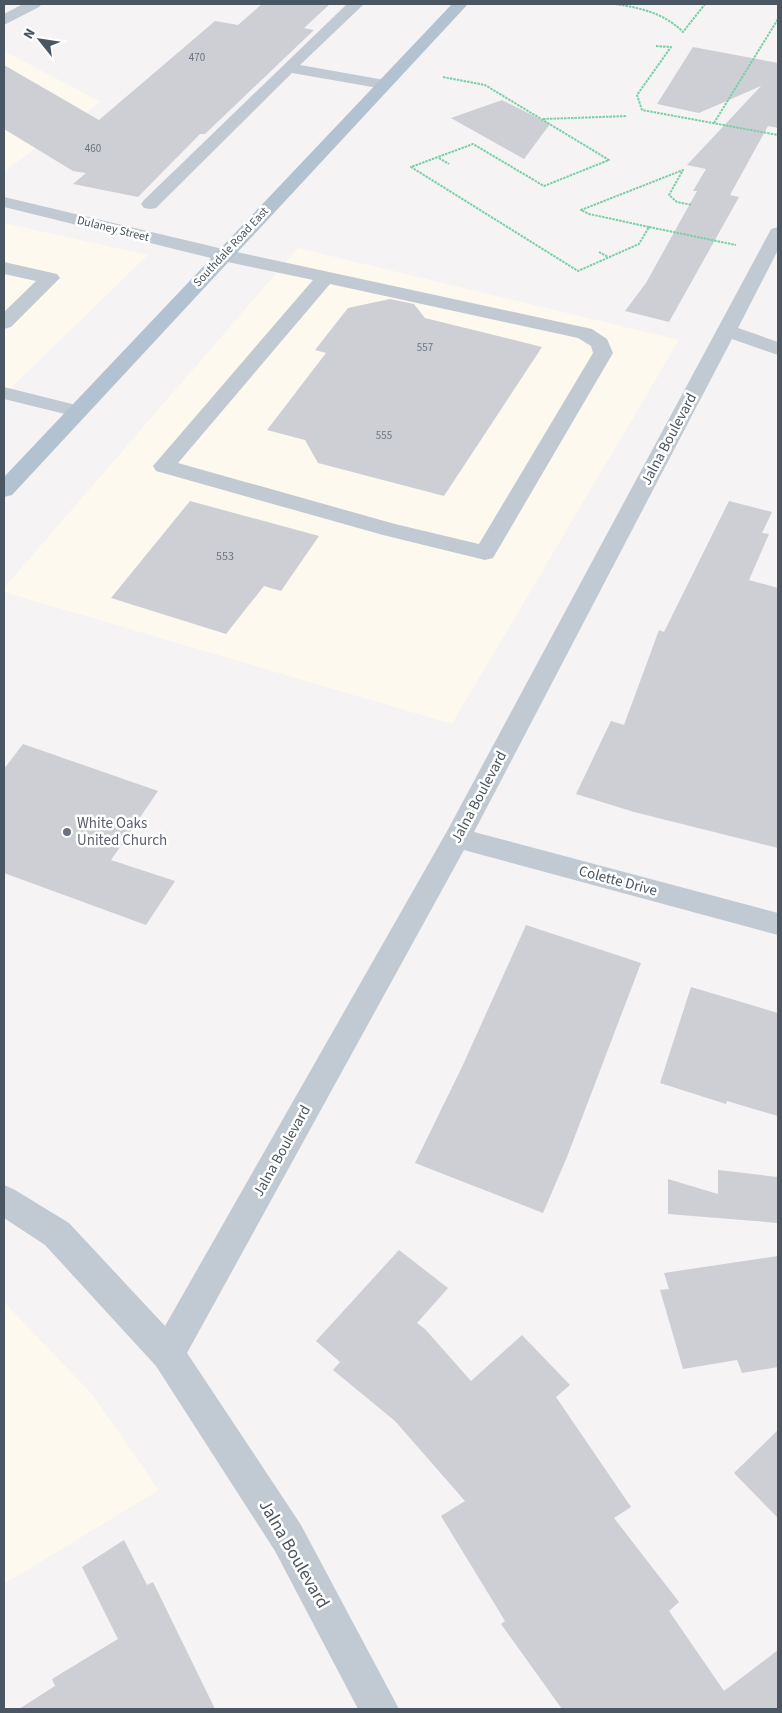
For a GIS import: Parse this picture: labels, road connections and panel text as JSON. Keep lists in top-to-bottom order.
{
  "streets": {
    "main road": ["Southdale Road East"],
    "street": ["Dulaney Street", "Jalna Boulevard", "Colette Drive"]
  },
  "crossings": [
    ["Dulaney Street", "Southdale Road East"],
    ["Jalna Boulevard", "Colette Drive"]
  ],
  "places": ["White Oaks United Church"],
  "house_numbers": [
    "470",
    "460",
    "557",
    "555",
    "553"
  ],
  "north": "top left"
}
